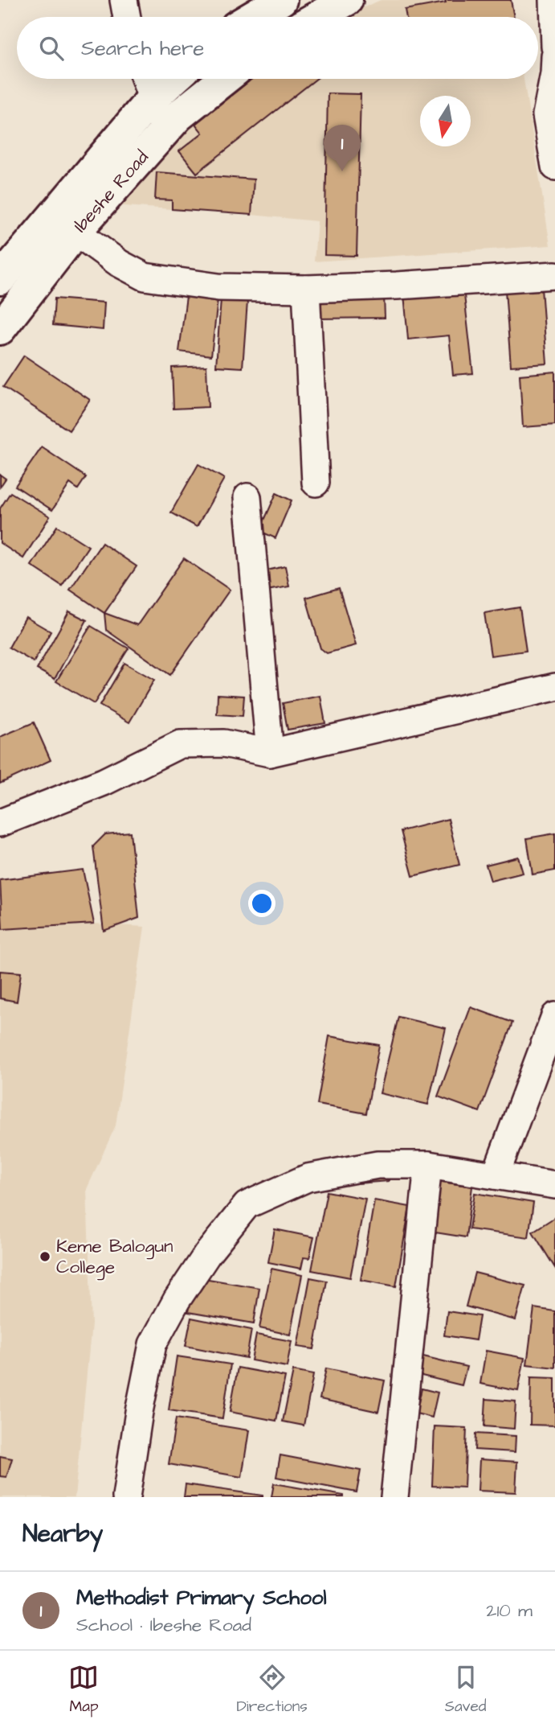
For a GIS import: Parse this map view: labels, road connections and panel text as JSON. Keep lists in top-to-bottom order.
{
  "streets": {
    "main road": ["Ibeshe Road"]
  },
  "places": ["Keme Balogun College"],
  "north": "bottom",
  "page": {
    "search": "Search here",
    "pins": "1",
    "heading": "Nearby",
    "list": [
      {
        "mark": "1",
        "name": "Methodist Primary School",
        "note": "School · Ibeshe Road",
        "value": "210 m"
      }
    ],
    "nav": ["Map", "Directions", "Saved"]
  }
}
